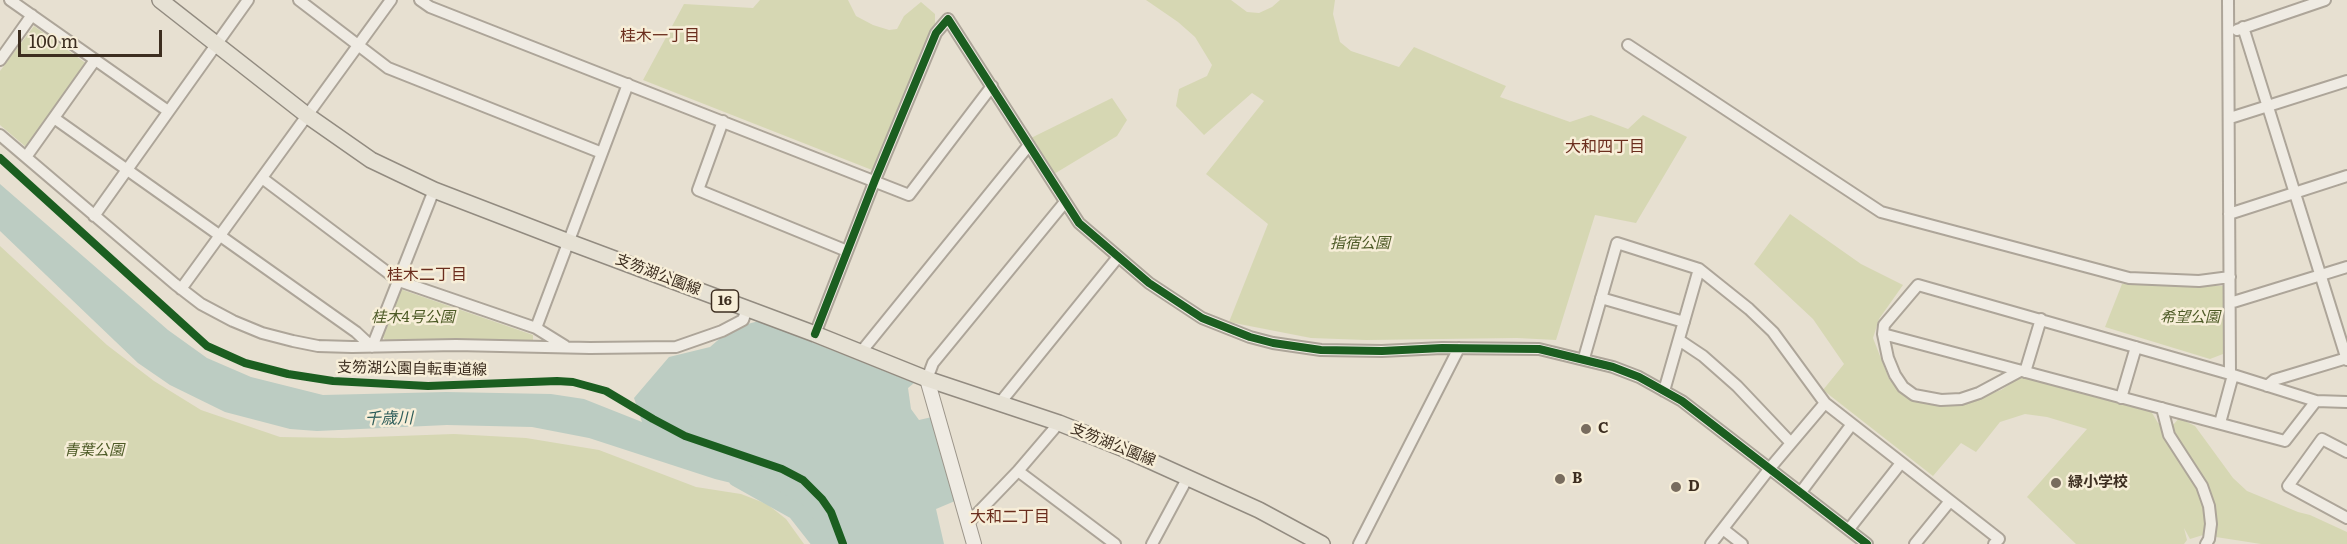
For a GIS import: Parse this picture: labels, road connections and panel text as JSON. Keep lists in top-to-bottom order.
{
  "streets": {
    "main road": ["支笏湖公園線", "16"],
    "cycle path": ["支笏湖公園自転車道線"]
  },
  "districts": [
    "桂木一丁目",
    "大和四丁目",
    "桂木二丁目",
    "大和二丁目"
  ],
  "water": ["千歳川"],
  "parks": [
    "指宿公園",
    "桂木4号公園",
    "希望公園",
    "青葉公園"
  ],
  "places": [
    "C",
    "B",
    "緑小学校",
    "D"
  ],
  "scale_bar": "100 m"
}
